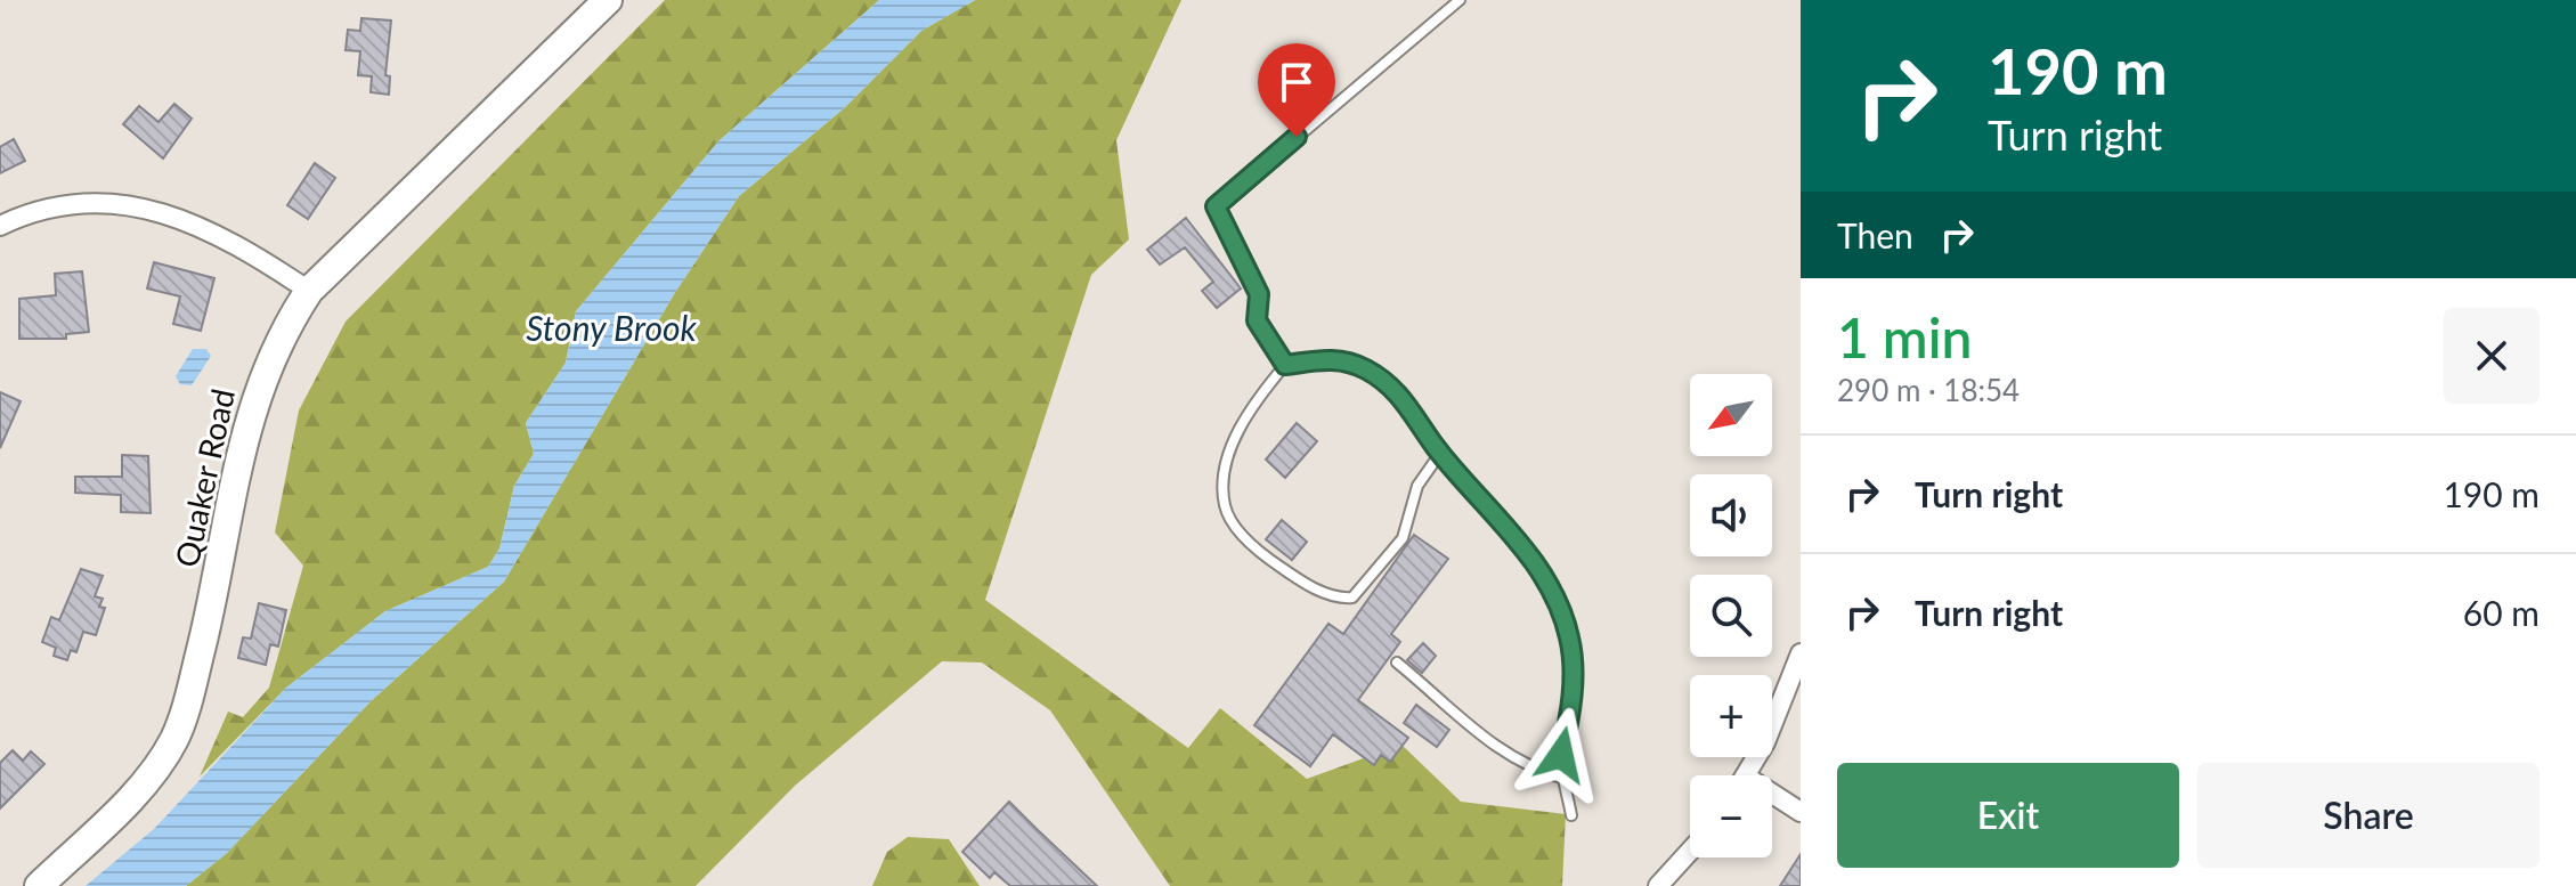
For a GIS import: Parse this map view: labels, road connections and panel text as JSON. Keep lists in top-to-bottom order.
{
  "streets": {
    "street": ["Quaker Road"]
  },
  "water": ["Stony Brook"],
  "north": "bottom left",
  "page": {
    "turn": ["190 m", "Turn right"],
    "then": "Then",
    "heading": ["1 min", "290 m · 18:54"],
    "map_buttons": ["+", "−"],
    "list": [
      {
        "name": "Turn right",
        "value": "190 m"
      },
      {
        "name": "Turn right",
        "value": "60 m"
      }
    ],
    "buttons": ["Exit", "Share"]
  }
}
